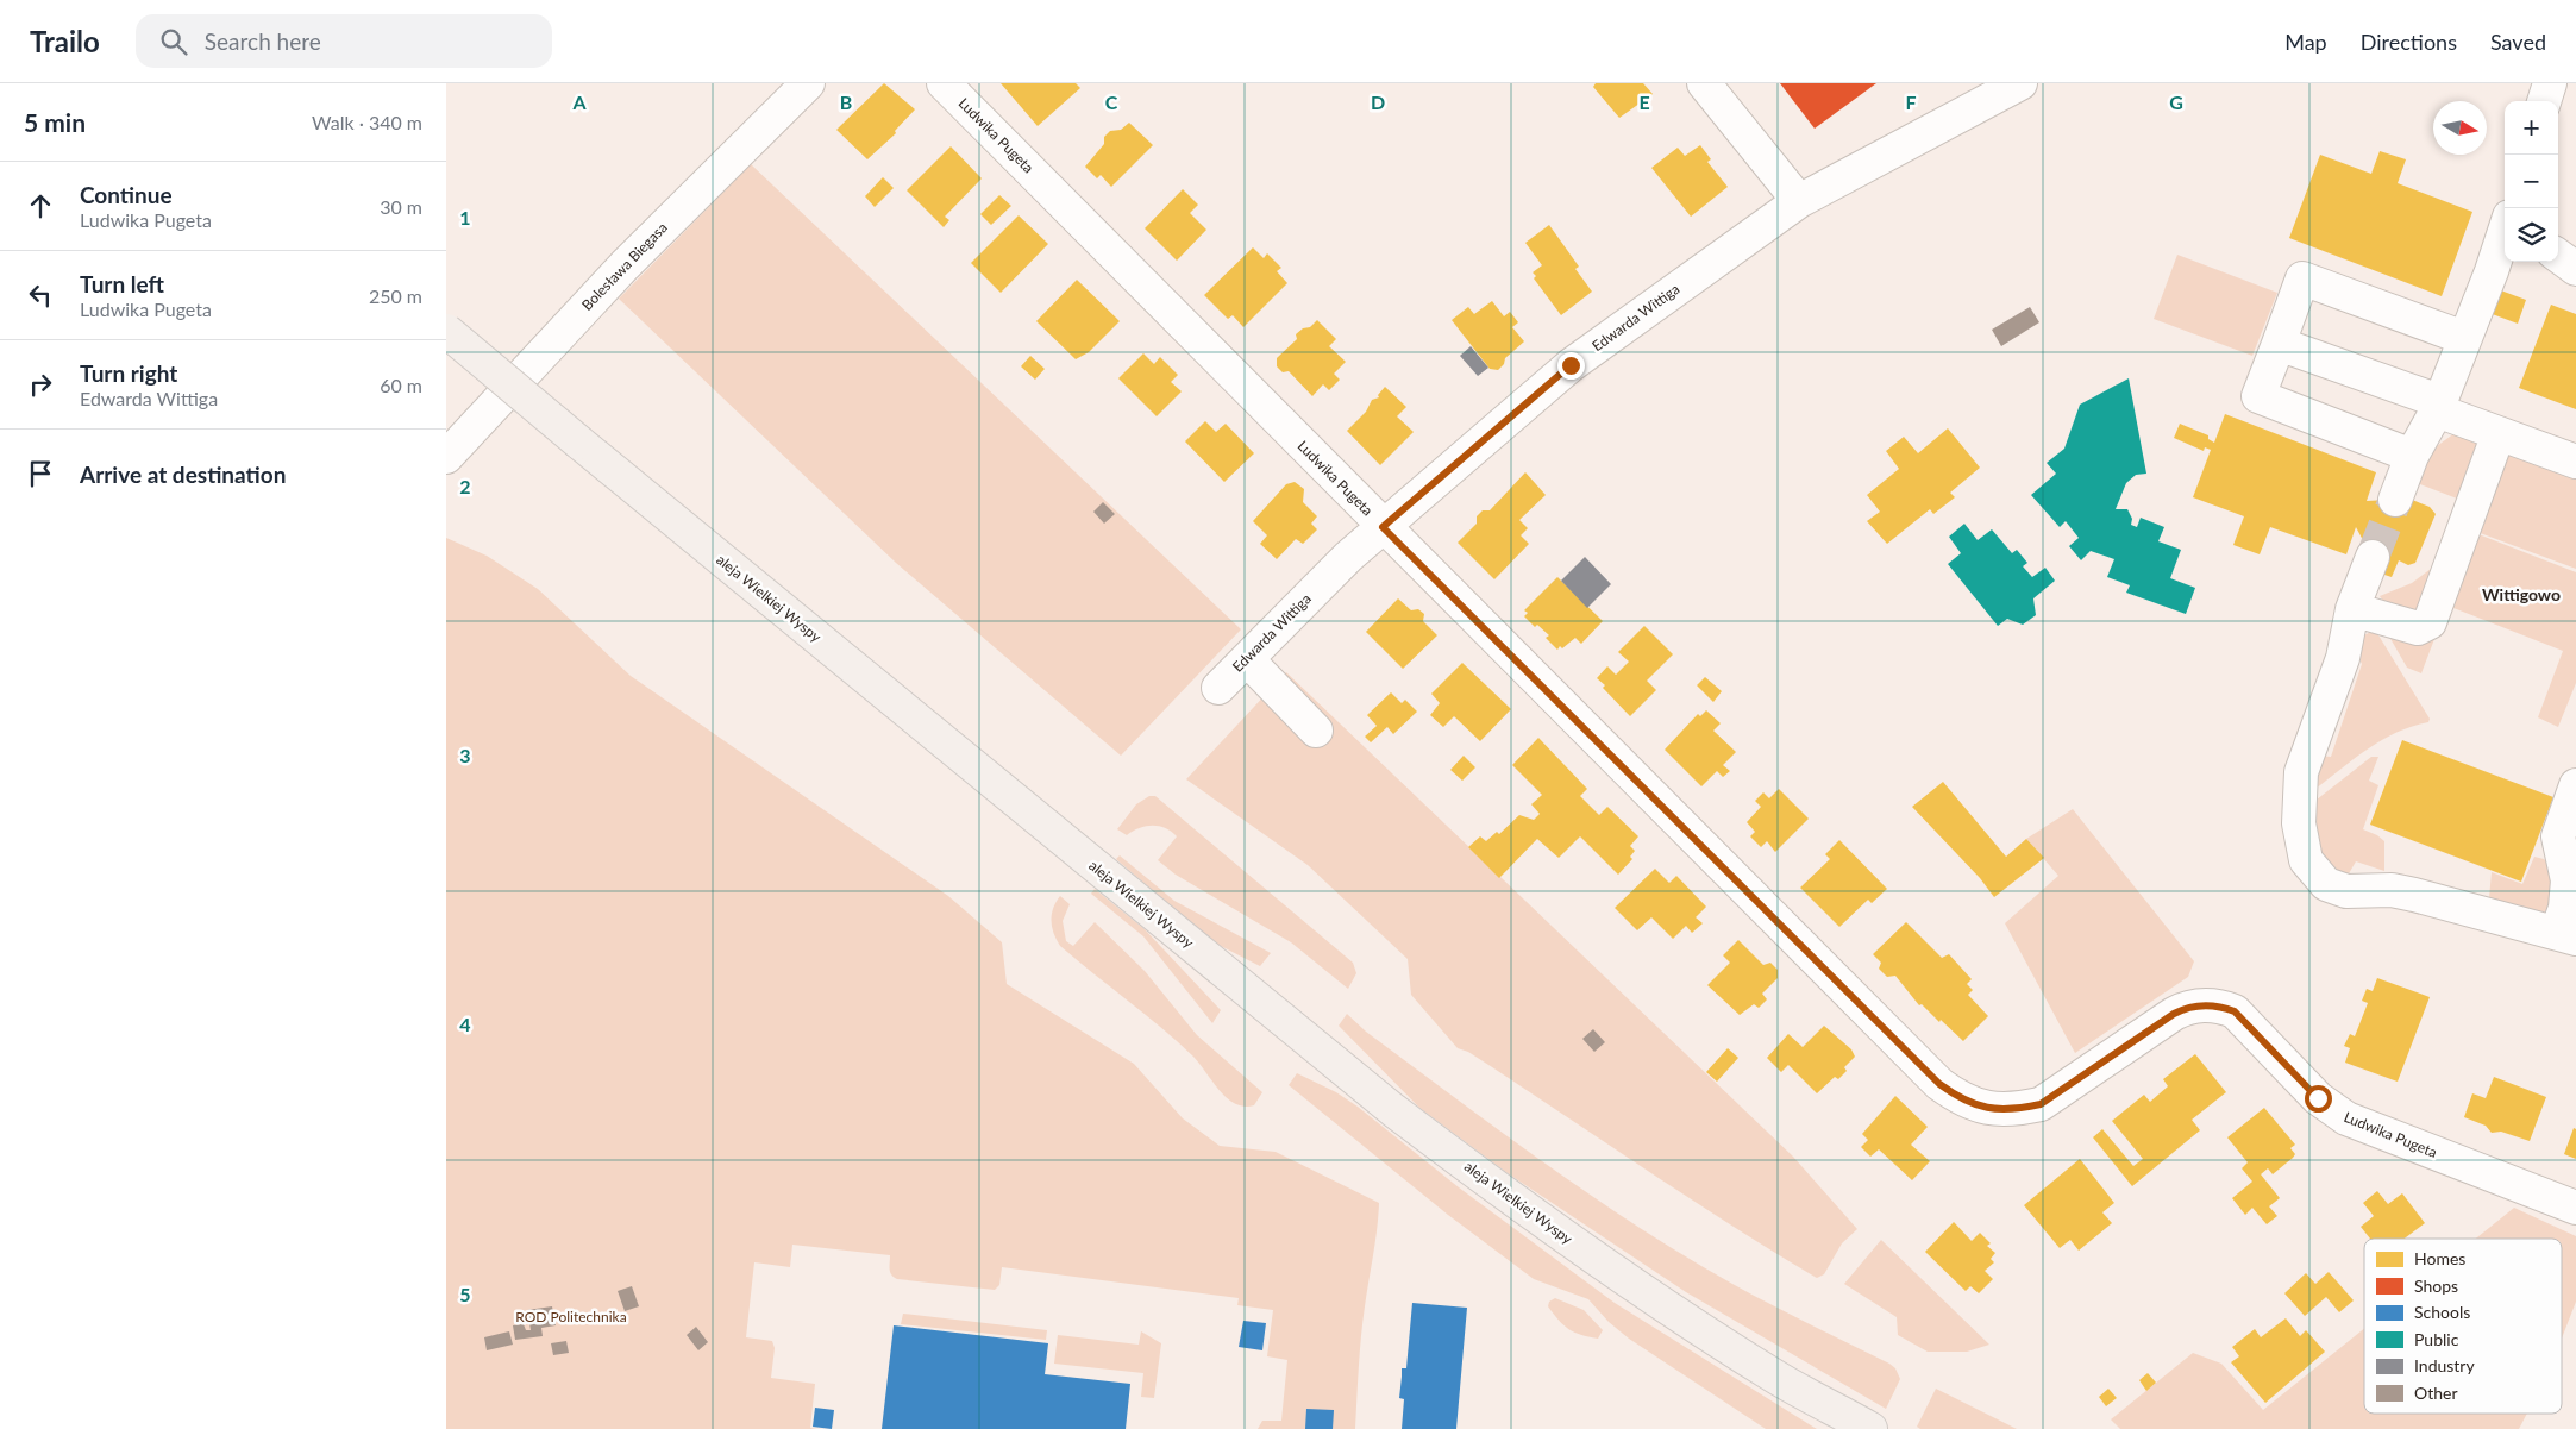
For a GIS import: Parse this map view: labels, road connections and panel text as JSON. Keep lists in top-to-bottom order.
{
  "streets": {
    "main road": ["aleja Wielkiej Wyspy"],
    "street": ["Ludwika Pugeta", "Bolesława Biegasa", "Edwarda Wittiga"]
  },
  "crossings": [
    ["Ludwika Pugeta", "Edwarda Wittiga"]
  ],
  "districts": ["Wittigowo"],
  "parks": ["ROD Politechnika"],
  "legend": [
    "Homes",
    "Shops",
    "Schools",
    "Public",
    "Industry",
    "Other"
  ],
  "north": "right",
  "page": {
    "header": "Trailo",
    "search": "Search here",
    "nav": ["Map", "Directions", "Saved"],
    "heading": ["5 min", "Walk · 340 m"],
    "map_buttons": ["+", "−"],
    "list": [
      ["Continue", "Ludwika Pugeta", "30 m"],
      ["Turn left", "Ludwika Pugeta", "250 m"],
      ["Turn right", "Edwarda Wittiga", "60 m"],
      "Arrive at destination"
    ]
  },
  "grid": {
    "columns": [
      "A",
      "B",
      "C",
      "D",
      "E",
      "F",
      "G"
    ],
    "rows": [
      "1",
      "2",
      "3",
      "4",
      "5"
    ]
  }
}
